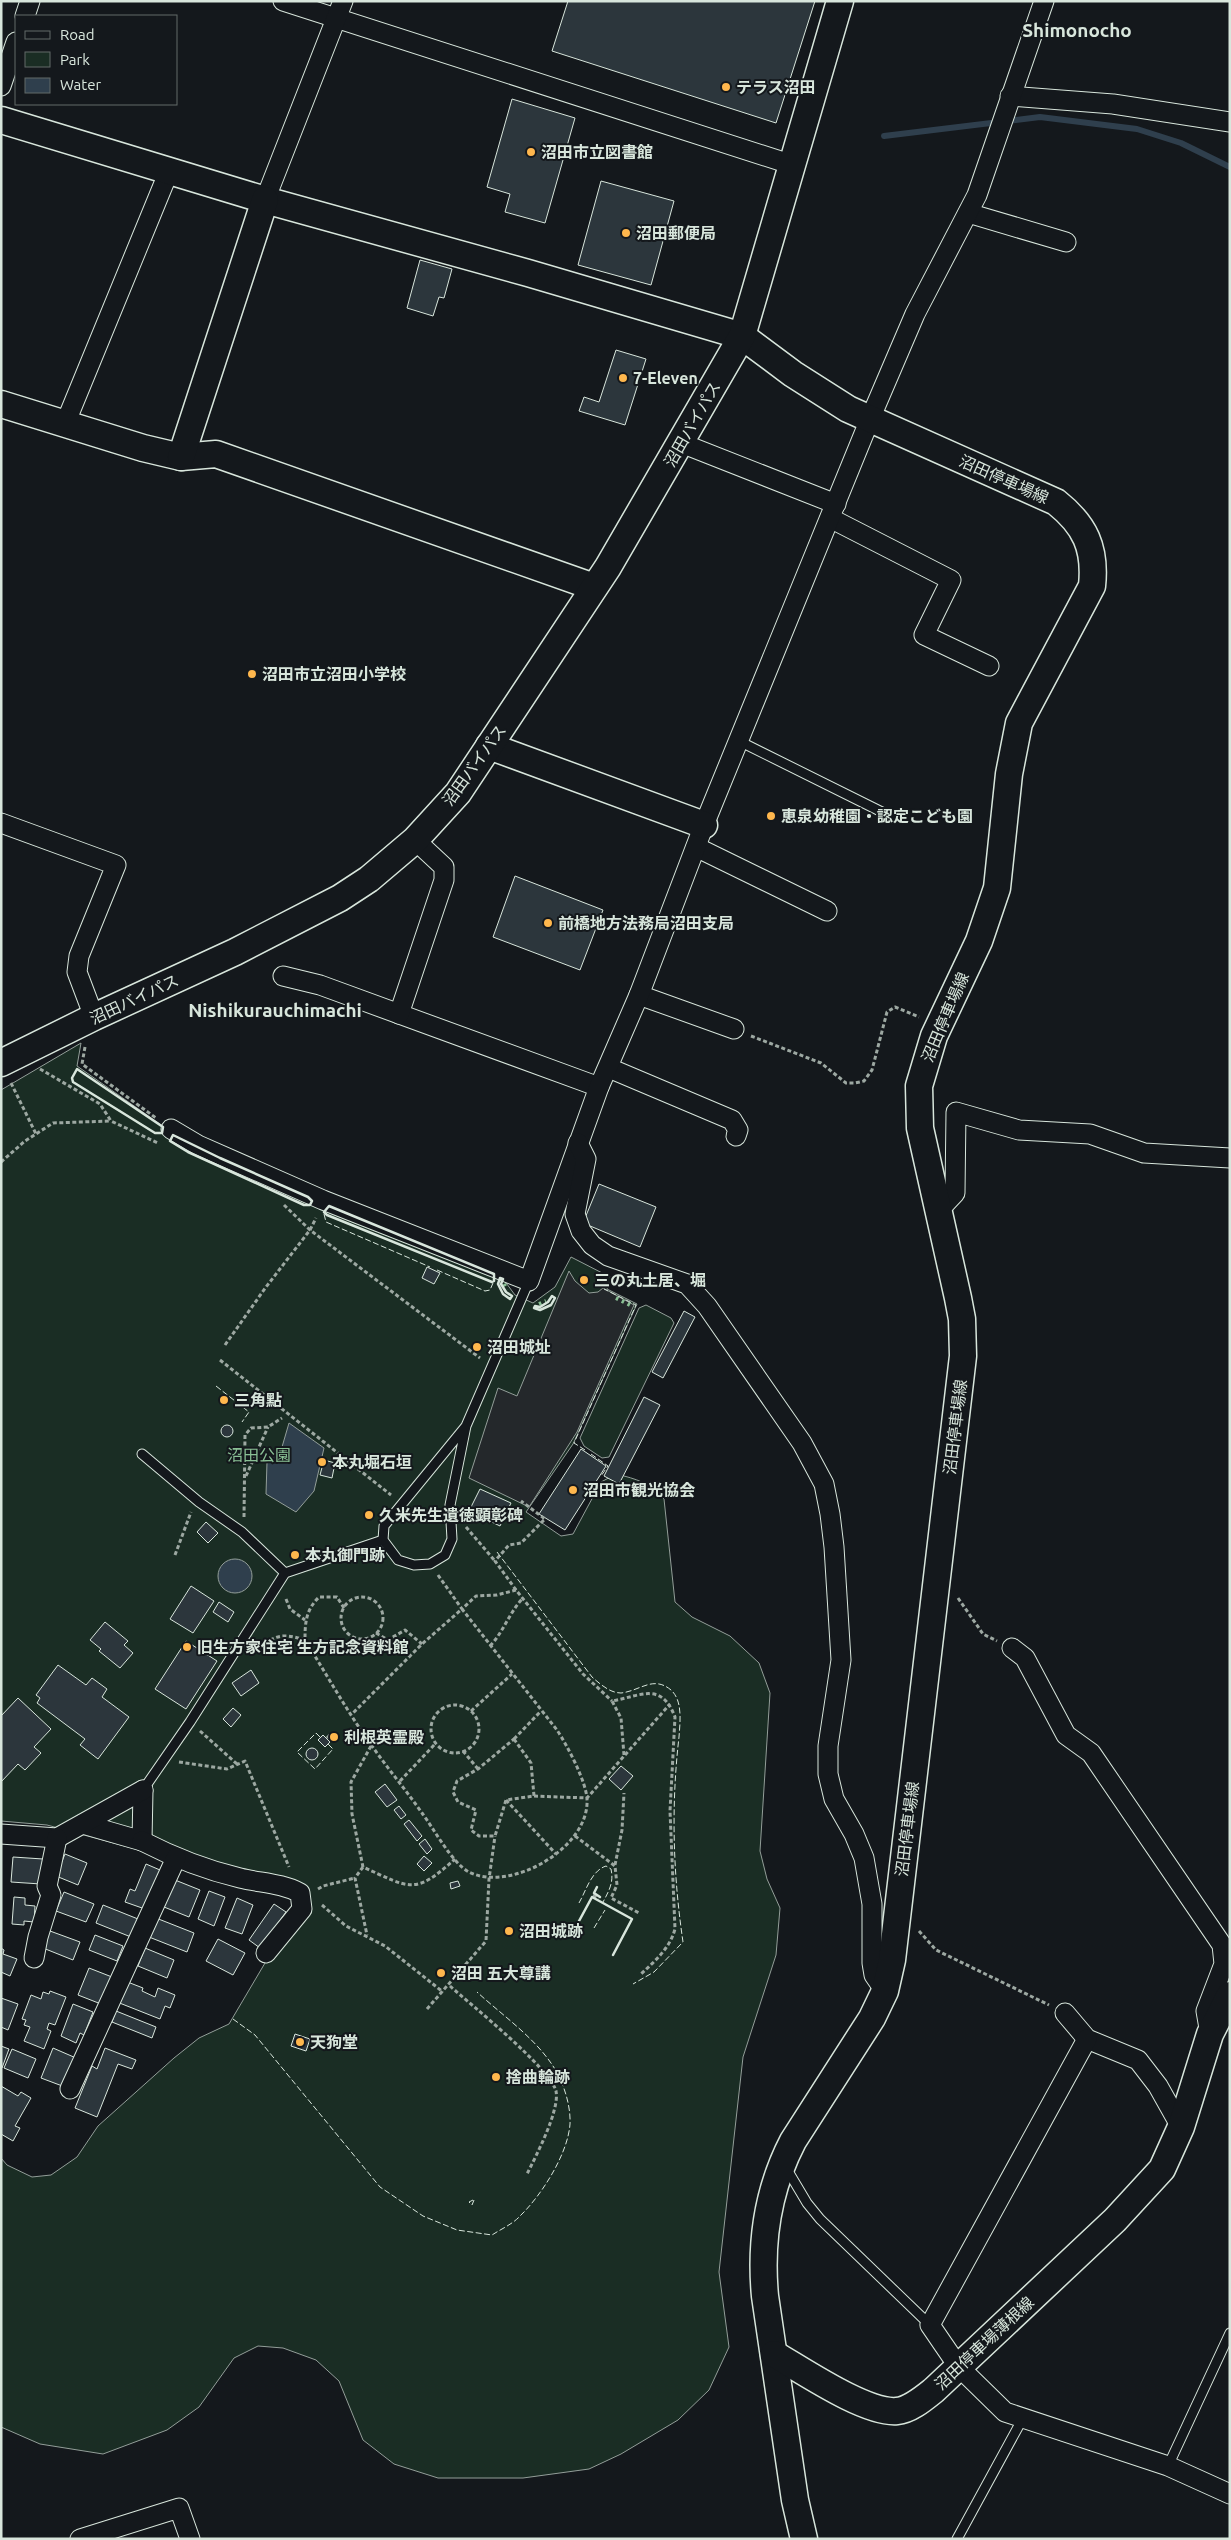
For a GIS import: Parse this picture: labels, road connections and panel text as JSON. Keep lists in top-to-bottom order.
{
  "streets": {
    "main road": ["沼田バイパス", "沼田停車場線", "沼田停車場薄根線"]
  },
  "crossings": [
    ["沼田バイパス", "沼田停車場線"],
    ["沼田停車場線", "沼田停車場薄根線"]
  ],
  "districts": ["Shimonocho", "Nishikurauchimachi"],
  "parks": ["沼田公園"],
  "places": [
    "テラス沼田",
    "沼田市立図書館",
    "沼田郵便局",
    "7-Eleven",
    "沼田市立沼田小学校",
    "恵泉幼稚園・認定こども園",
    "前橋地方法務局沼田支局",
    "三の丸土居、堀",
    "沼田城址",
    "三角點",
    "本丸堀石垣",
    "沼田市観光協会",
    "久米先生遺徳顕彰碑",
    "本丸御門跡",
    "旧生方家住宅 生方記念資料館",
    "利根英霊殿",
    "沼田城跡",
    "沼田 五大尊講",
    "天狗堂",
    "捨曲輪跡"
  ],
  "legend": ["Road", "Park", "Water"]
}
